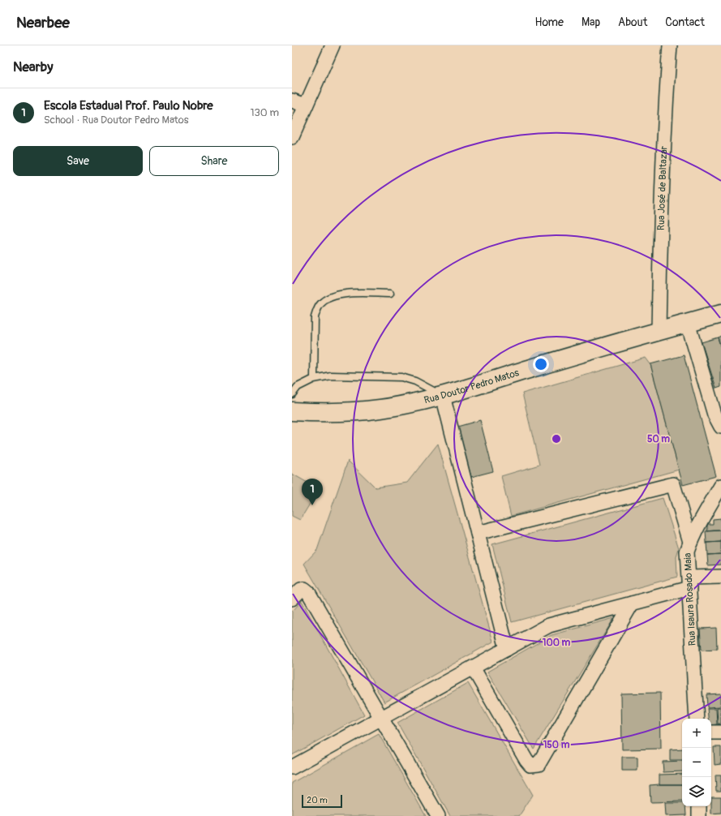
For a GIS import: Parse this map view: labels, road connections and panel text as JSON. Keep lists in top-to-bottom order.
{
  "streets": {
    "main road": ["Rua Doutor Pedro Matos"],
    "street": ["Rua José de Baltazar", "Rua Isaura Rosado Maia"]
  },
  "crossings": [
    ["Rua José de Baltazar", "Rua Doutor Pedro Matos"]
  ],
  "scale_bar": "20 m",
  "page": {
    "header": "Nearbee",
    "nav": [
      "Home",
      "Map",
      "About",
      "Contact"
    ],
    "heading": "Nearby",
    "list": [
      {
        "mark": "1",
        "name": "Escola Estadual Prof. Paulo Nobre",
        "note": "School · Rua Doutor Pedro Matos",
        "value": "130 m"
      }
    ],
    "buttons": ["Save", "Share"],
    "pins": "1",
    "map_buttons": ["+", "−"],
    "scale": "20 m"
  },
  "rings": ["50 m", "100 m", "150 m"]
}
